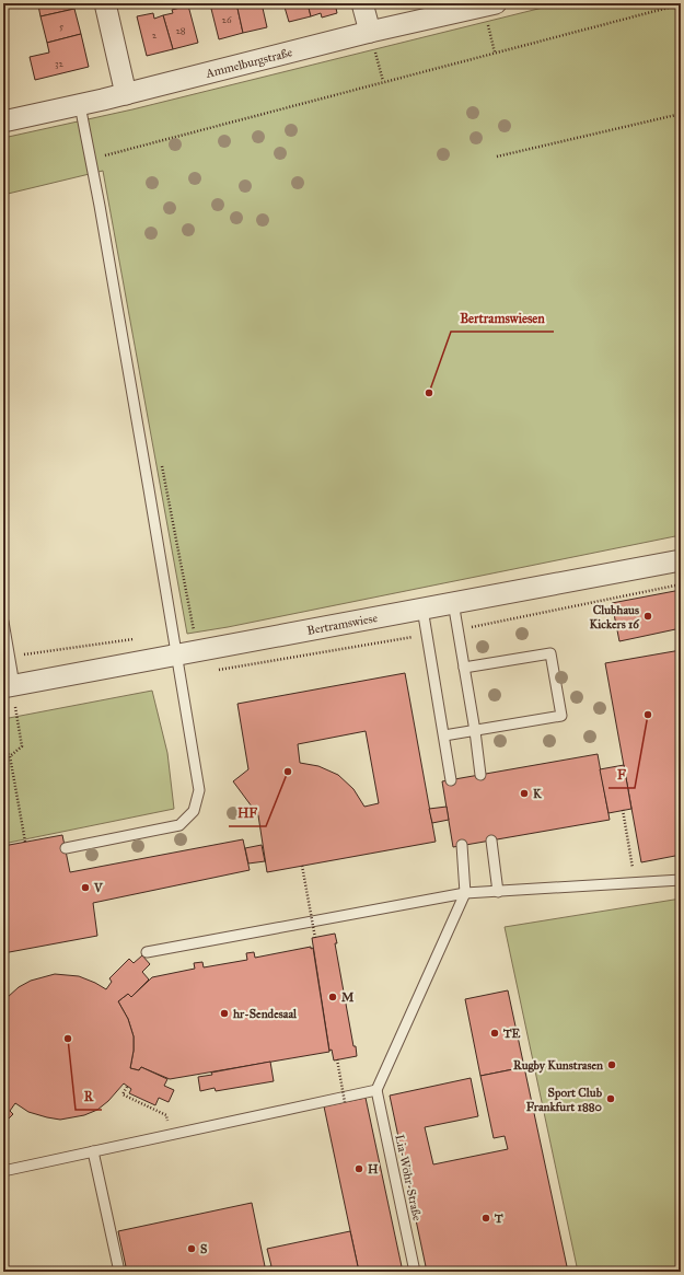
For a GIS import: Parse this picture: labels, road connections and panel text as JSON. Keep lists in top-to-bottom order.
{
  "streets": {
    "street": ["Ammelburgstraße", "Bertramswiese"],
    "lane": ["Lia-Wöhr-Straße"]
  },
  "places": [
    "Bertramswiesen",
    "Clubhaus Kickers 16",
    "F",
    "HF",
    "K",
    "V",
    "M",
    "hr-Sendesaal",
    "TE",
    "R",
    "Rugby Kunstrasen",
    "Sport Club Frankfurt 1880",
    "H",
    "T",
    "S"
  ],
  "house_numbers": [
    "26",
    "5",
    "28",
    "2",
    "32"
  ]
}
